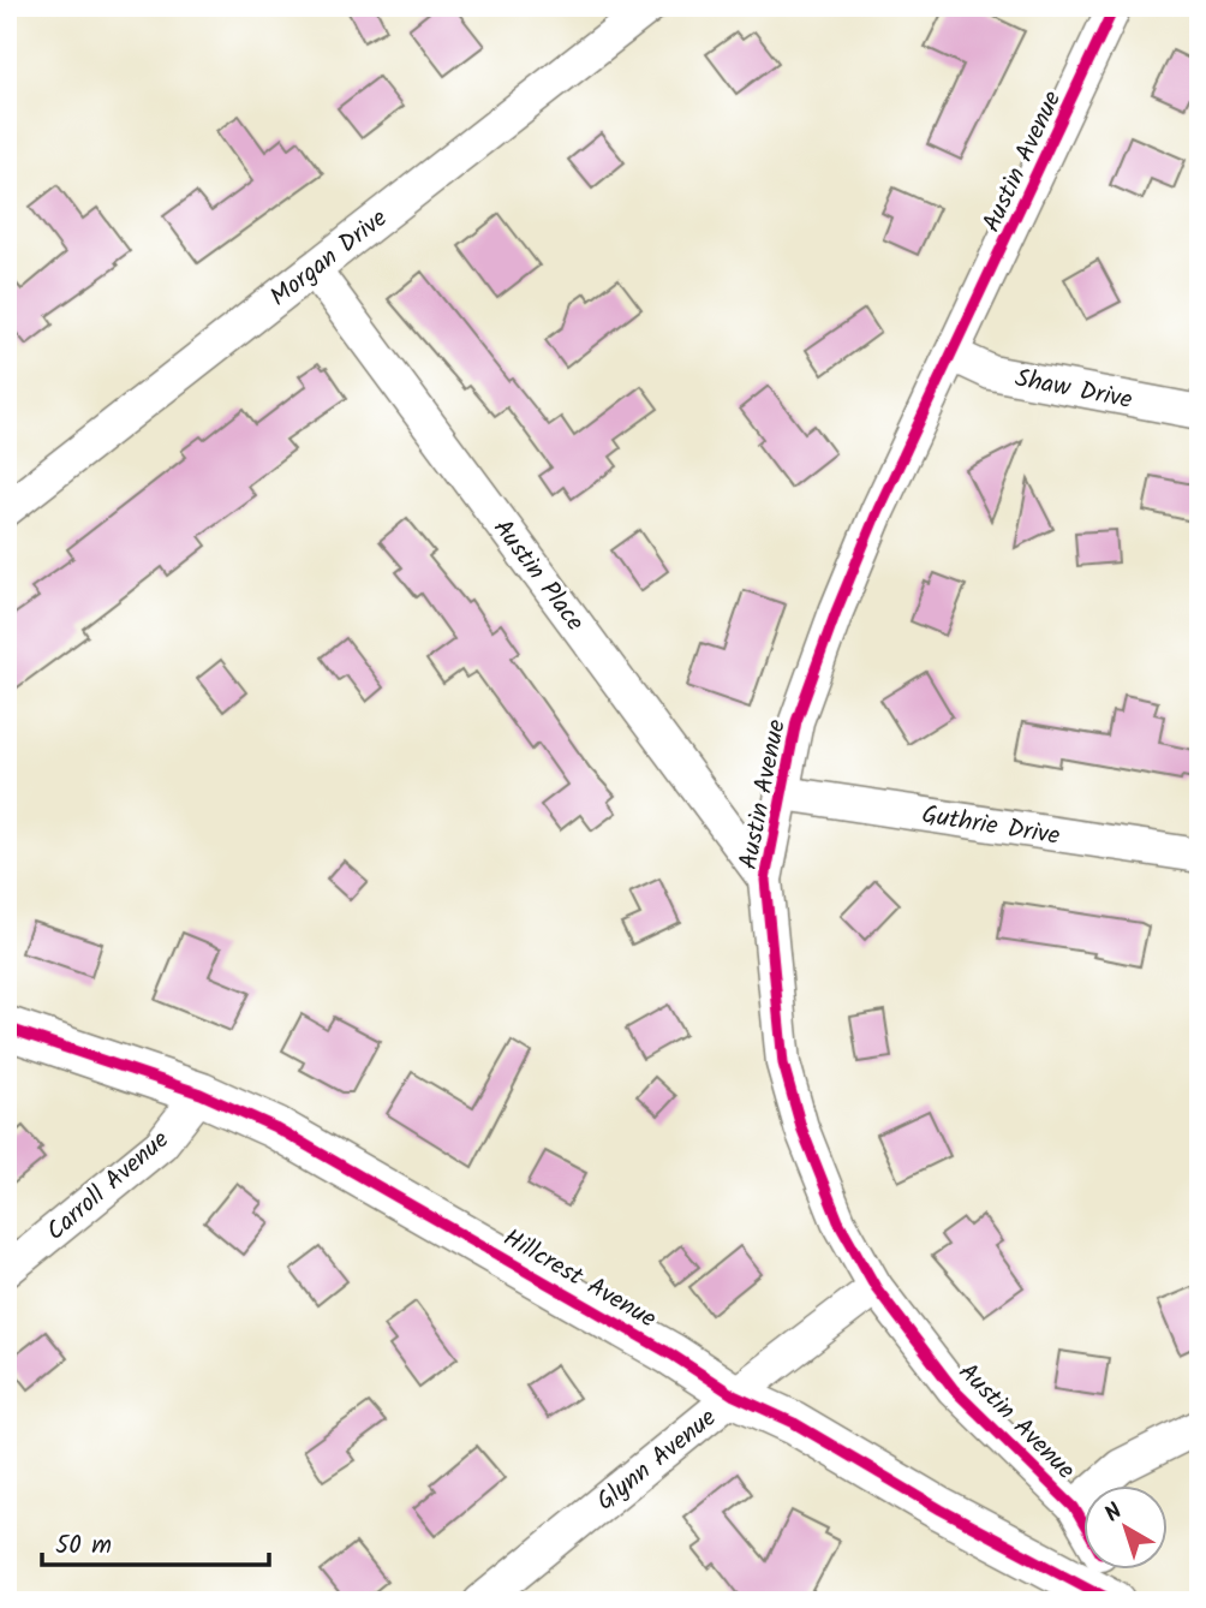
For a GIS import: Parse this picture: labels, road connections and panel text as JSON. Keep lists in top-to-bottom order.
{
  "streets": {
    "street": [
      "Austin Avenue",
      "Morgan Drive",
      "Shaw Drive",
      "Austin Place",
      "Guthrie Drive",
      "Carroll Avenue",
      "Hillcrest Avenue",
      "Glynn Avenue"
    ]
  },
  "crossings": [
    ["Austin Avenue", "Shaw Drive"],
    ["Austin Avenue", "Austin Place"],
    ["Austin Avenue", "Guthrie Drive"],
    ["Austin Avenue", "Glynn Avenue"],
    ["Morgan Drive", "Austin Place"],
    ["Carroll Avenue", "Hillcrest Avenue"],
    ["Hillcrest Avenue", "Glynn Avenue"]
  ],
  "scale_bar": "50 m",
  "north": "top left"
}
